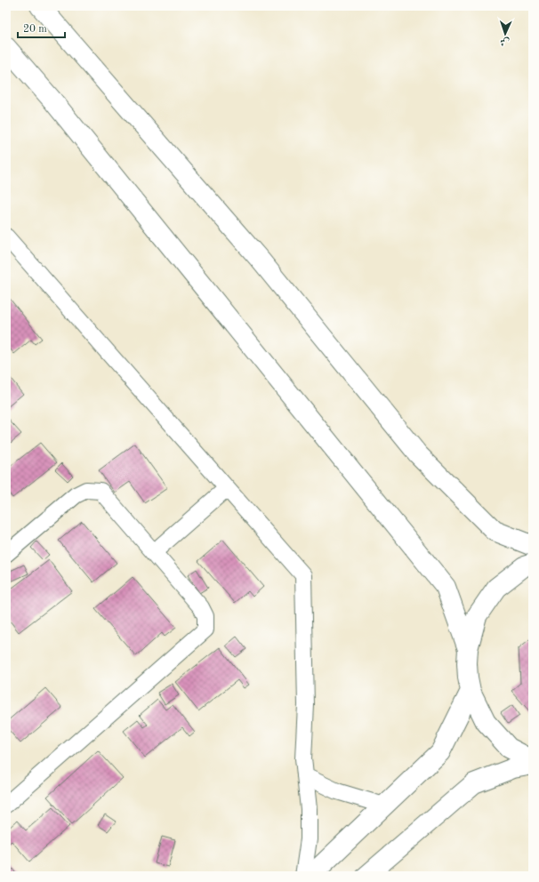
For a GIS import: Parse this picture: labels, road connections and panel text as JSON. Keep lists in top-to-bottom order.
{
  "scale_bar": "20 m",
  "north": "bottom"
}
